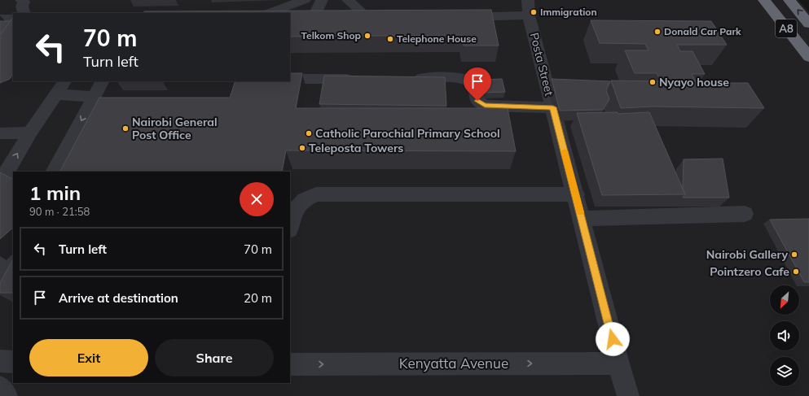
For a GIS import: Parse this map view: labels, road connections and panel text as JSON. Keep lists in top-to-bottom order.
{
  "streets": {
    "highway": ["A8"],
    "street": ["Posta Street", "Kenyatta Avenue"]
  },
  "crossings": [
    ["Posta Street", "Kenyatta Avenue"]
  ],
  "one_way": ["Kenyatta Avenue"],
  "places": [
    "Immigration",
    "Donald Car Park",
    "Telkom Shop",
    "Telephone House",
    "Nyayo house",
    "Nairobi General Post Office",
    "Catholic Parochial Primary School",
    "Teleposta Towers",
    "Nairobi Gallery",
    "Pointzero Cafe"
  ],
  "north": "bottom left",
  "page": {
    "turn": ["70 m", "Turn left"],
    "heading": ["1 min", "90 m · 21:58"],
    "list": [
      {
        "name": "Turn left",
        "value": "70 m"
      },
      {
        "name": "Arrive at destination",
        "value": "20 m"
      }
    ],
    "buttons": ["Exit", "Share"]
  }
}
